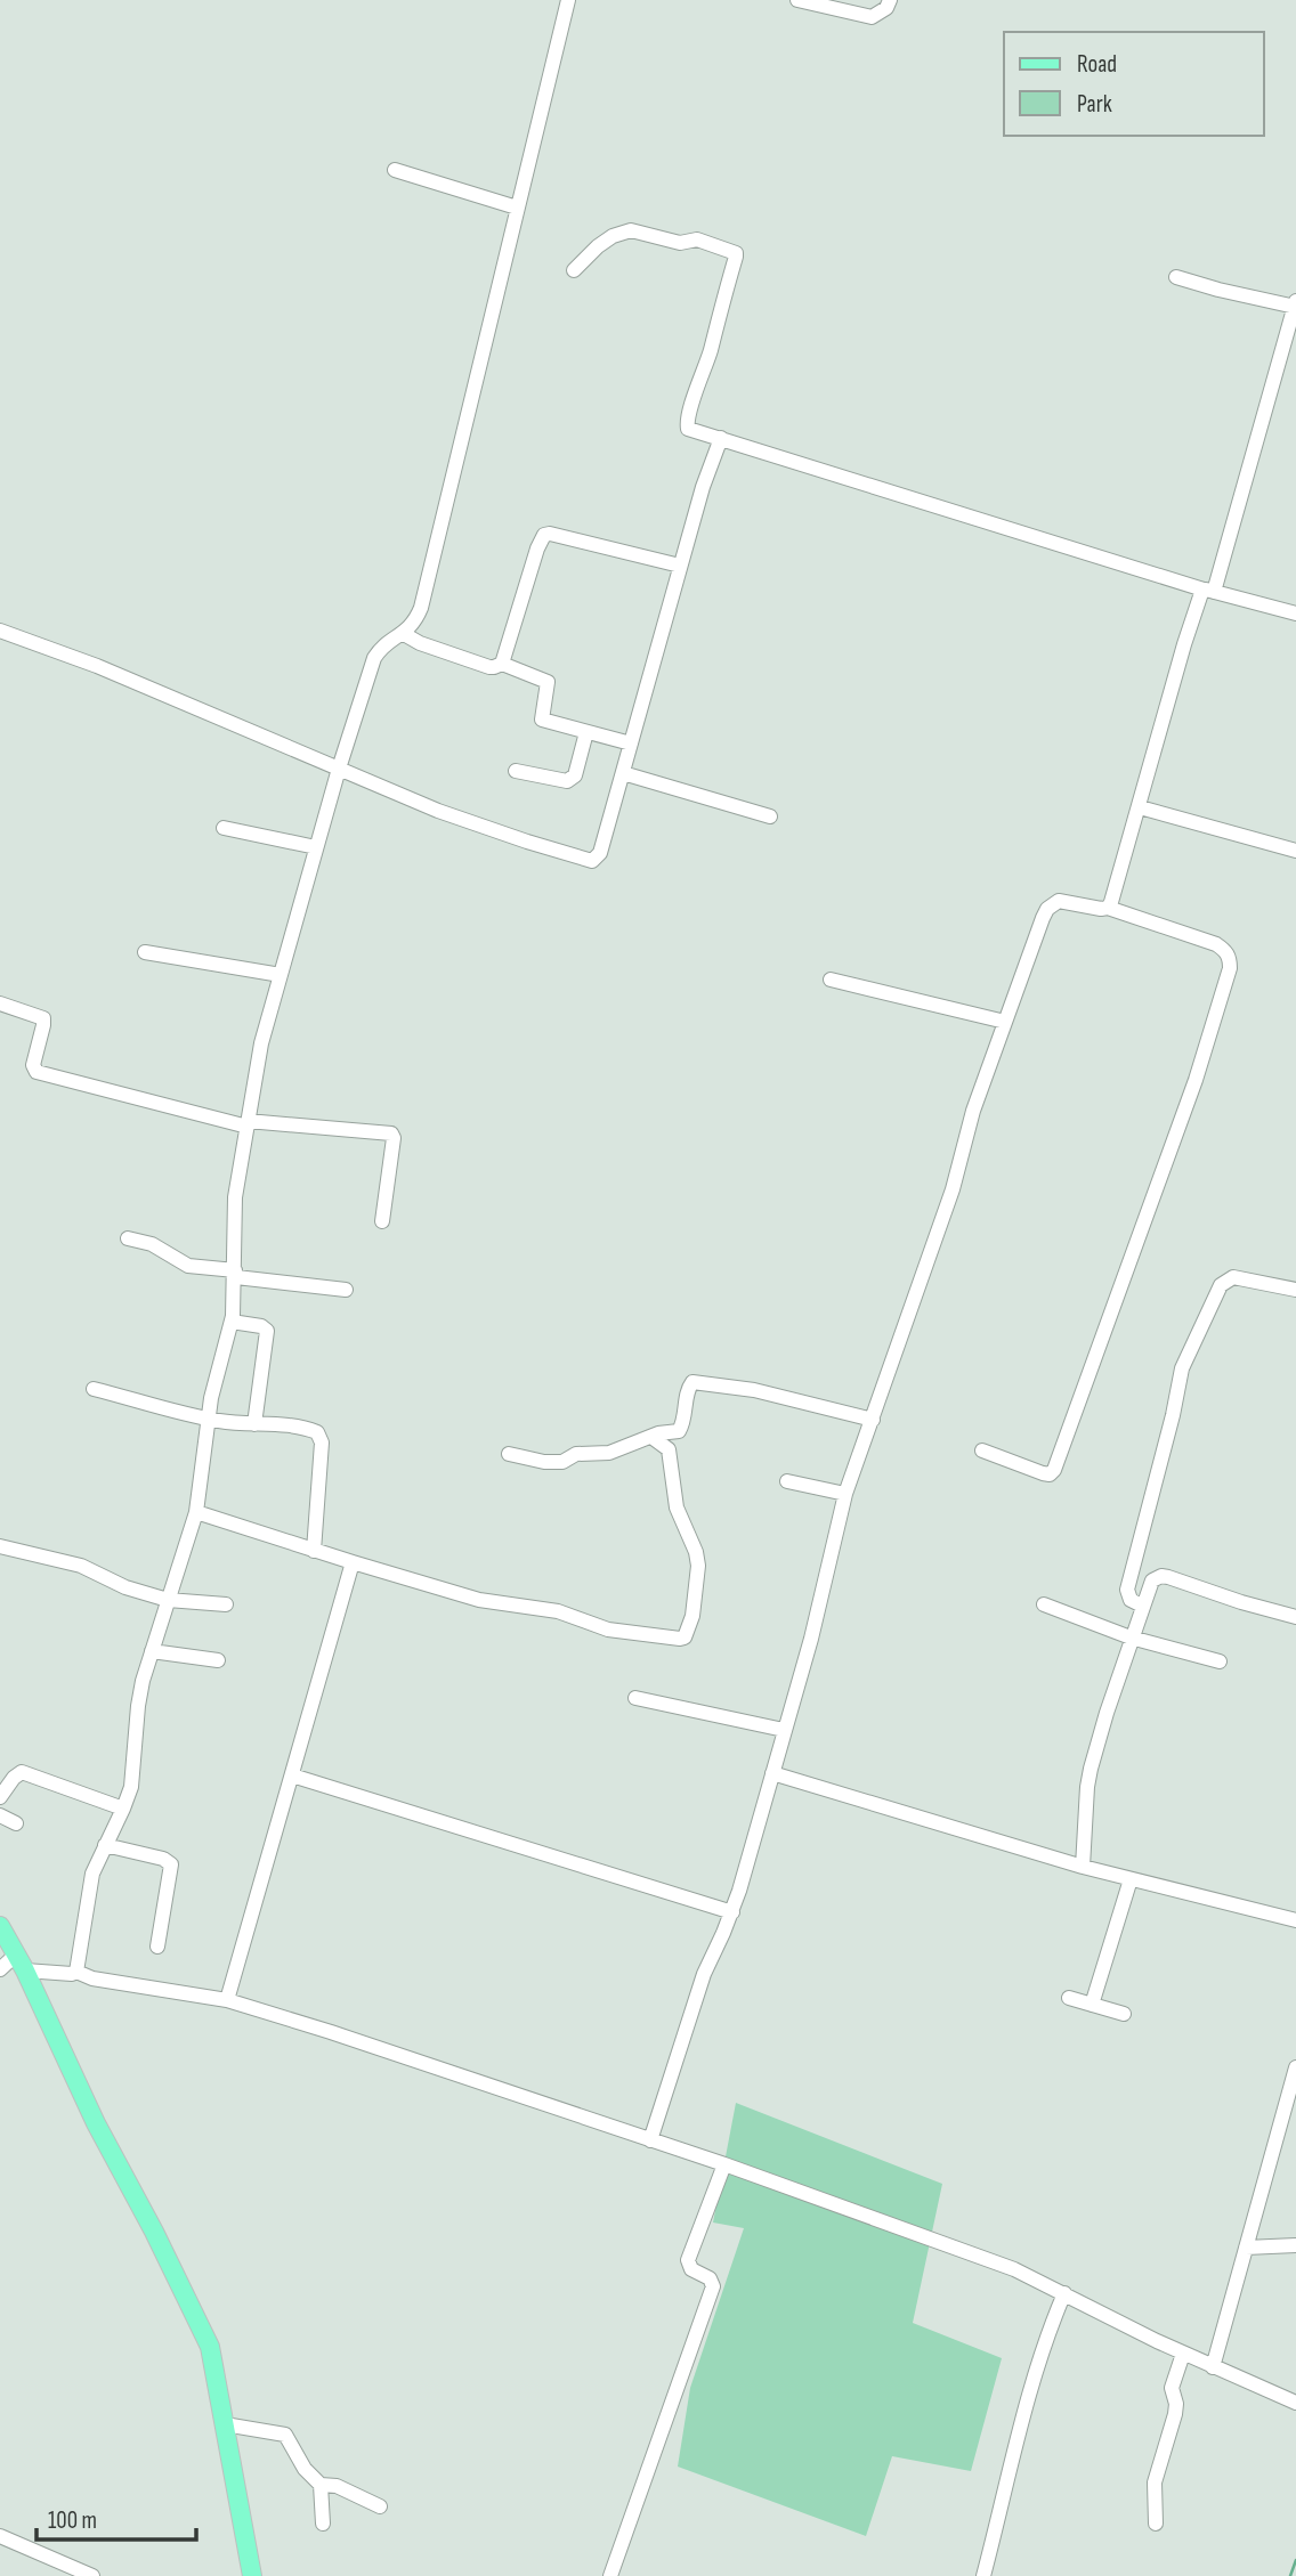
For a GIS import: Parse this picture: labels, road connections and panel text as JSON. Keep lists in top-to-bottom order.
{
  "legend": ["Road", "Park"],
  "scale_bar": "100 m"
}
